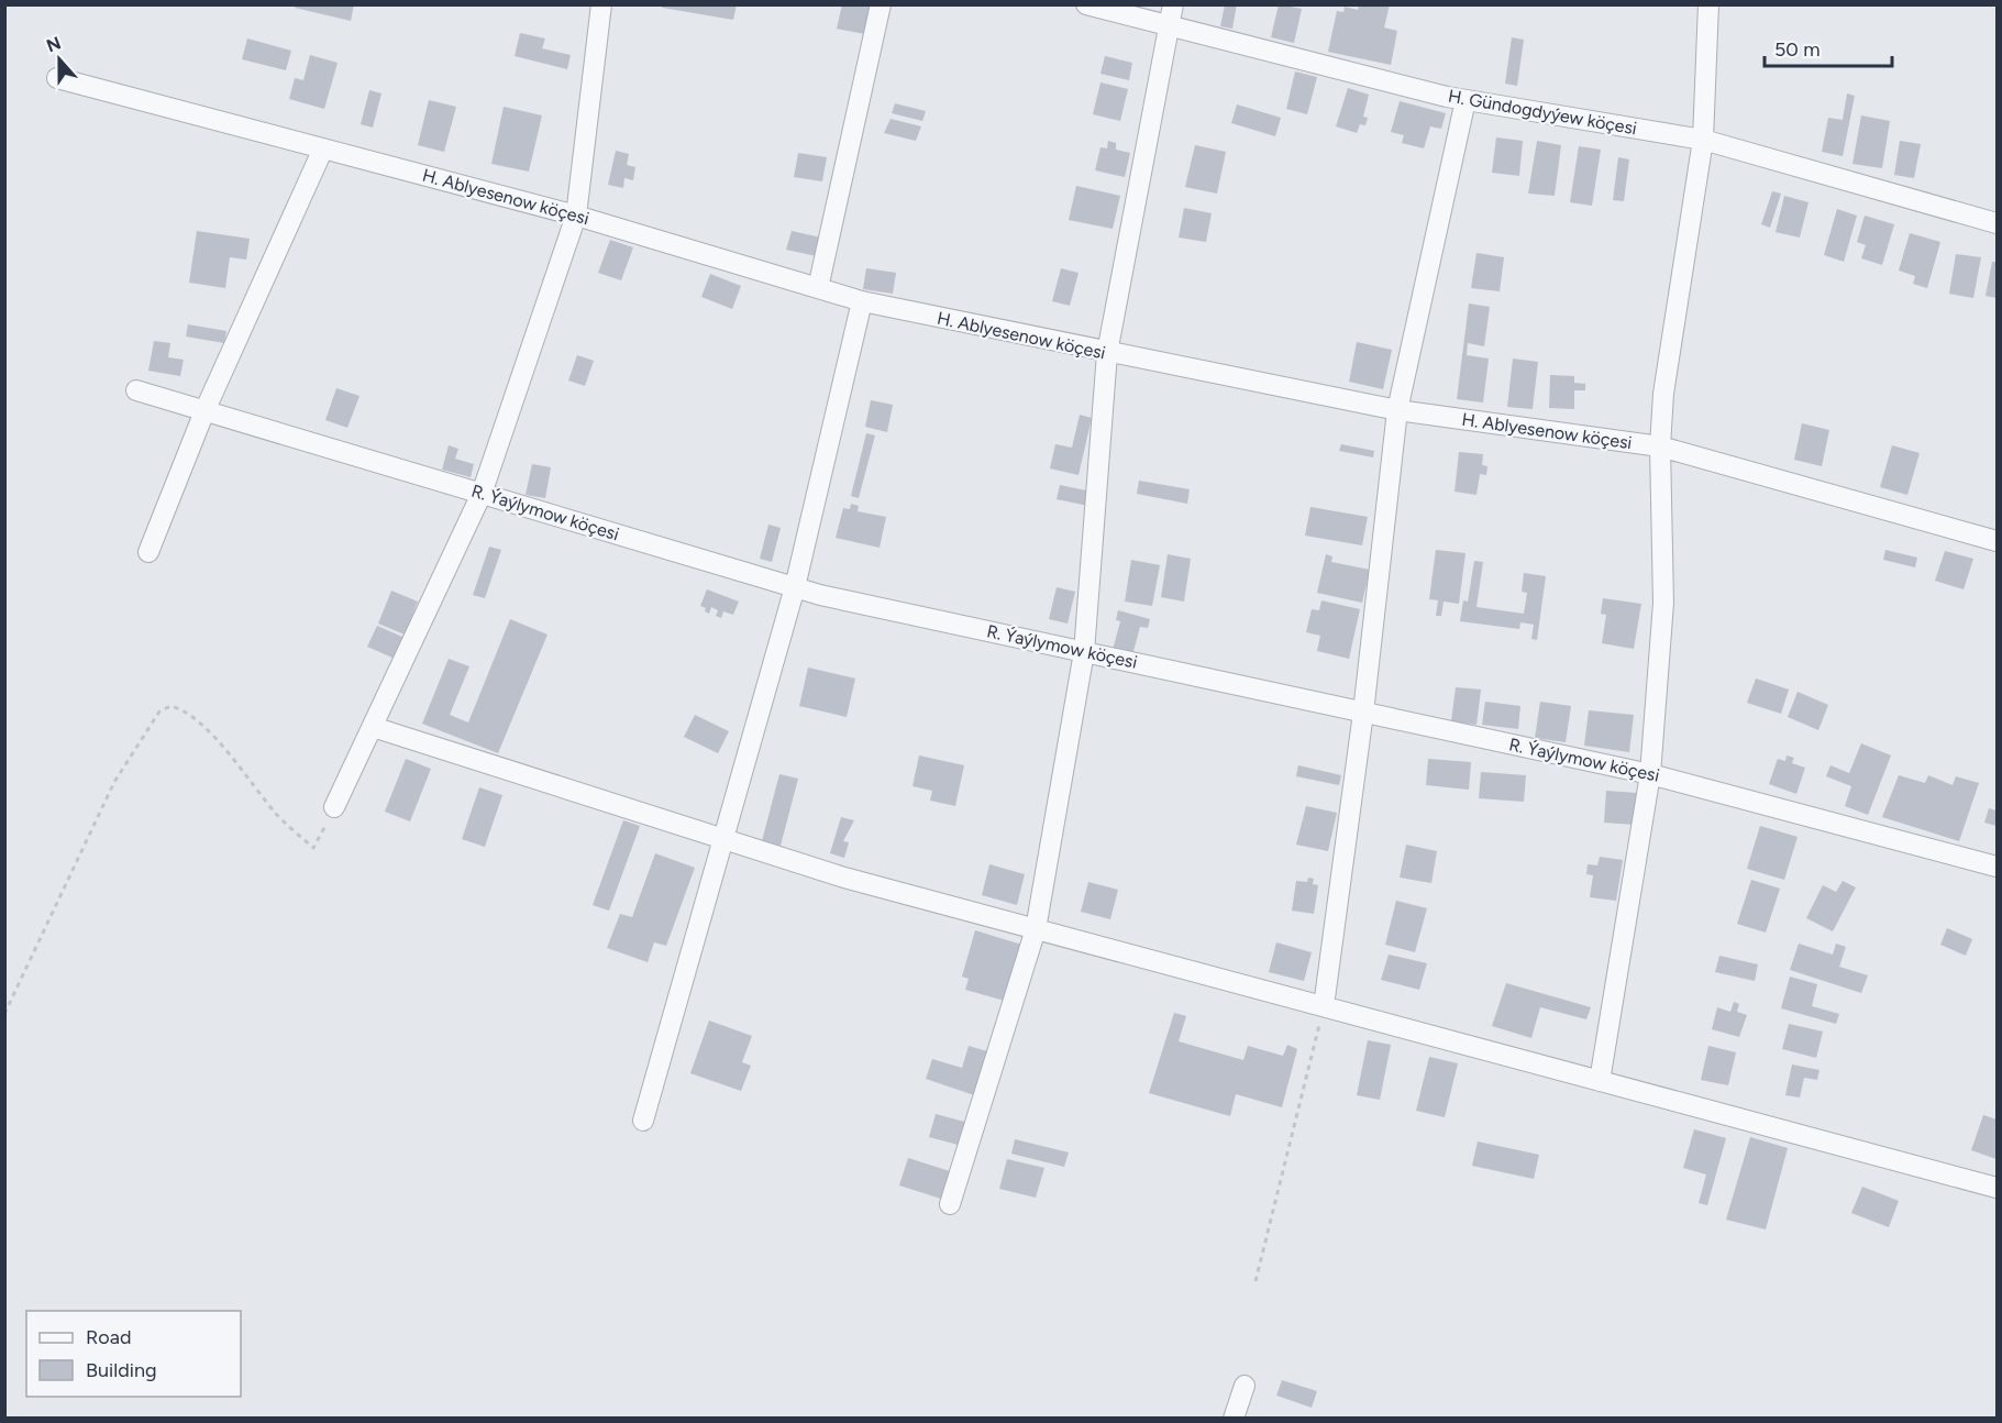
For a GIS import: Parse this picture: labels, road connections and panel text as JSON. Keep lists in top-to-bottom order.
{
  "streets": {
    "street": ["H. Gündogdyýew köçesi", "H. Ablyesenow köçesi", "R. Ýaýlymow köçesi"]
  },
  "legend": ["Road", "Building"],
  "scale_bar": "50 m",
  "north": "top"
}
